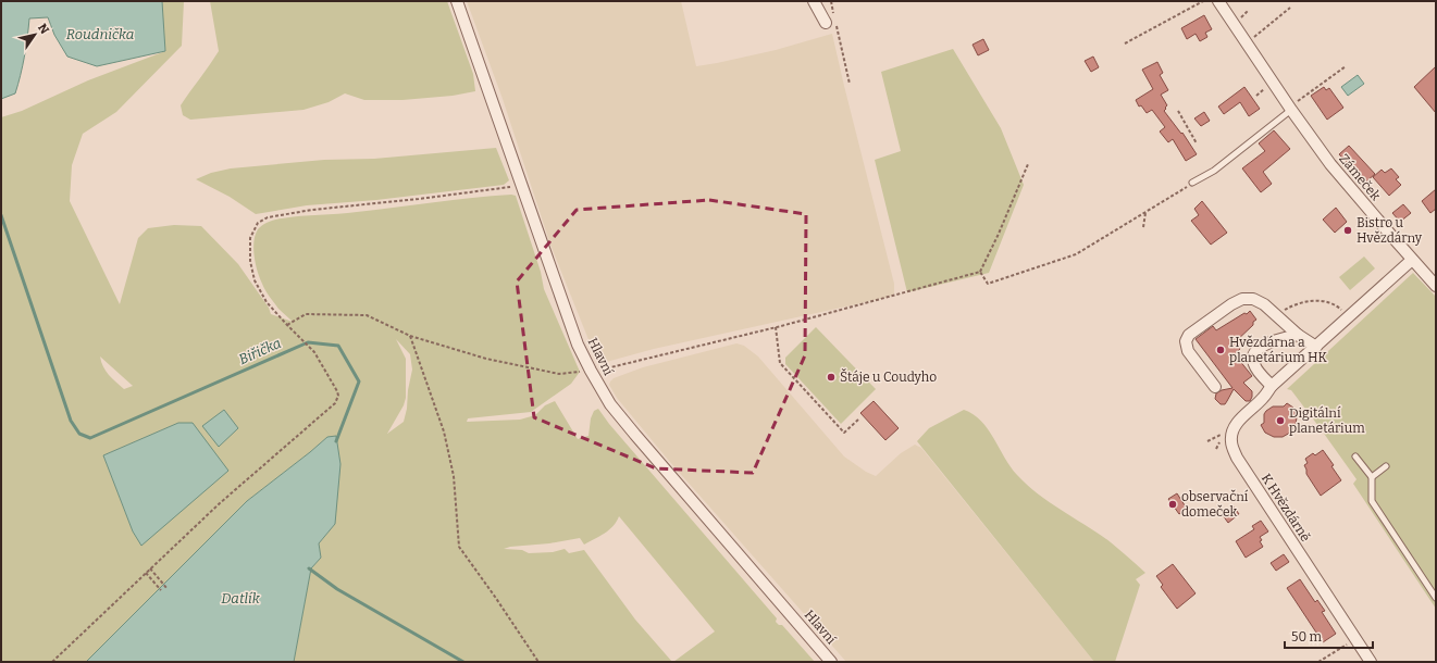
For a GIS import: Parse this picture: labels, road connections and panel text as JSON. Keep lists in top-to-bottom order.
{
  "streets": {
    "street": ["Zámeček", "Hlavní", "K Hvězdárně"]
  },
  "water": ["Roudnička", "Biřička", "Datlík"],
  "places": [
    "Bistro u Hvězdárny",
    "Hvězdárna a planetárium HK",
    "Štáje u Coudyho",
    "Digitální planetárium",
    "observační domeček"
  ],
  "scale_bar": "50 m",
  "north": "top right"
}
